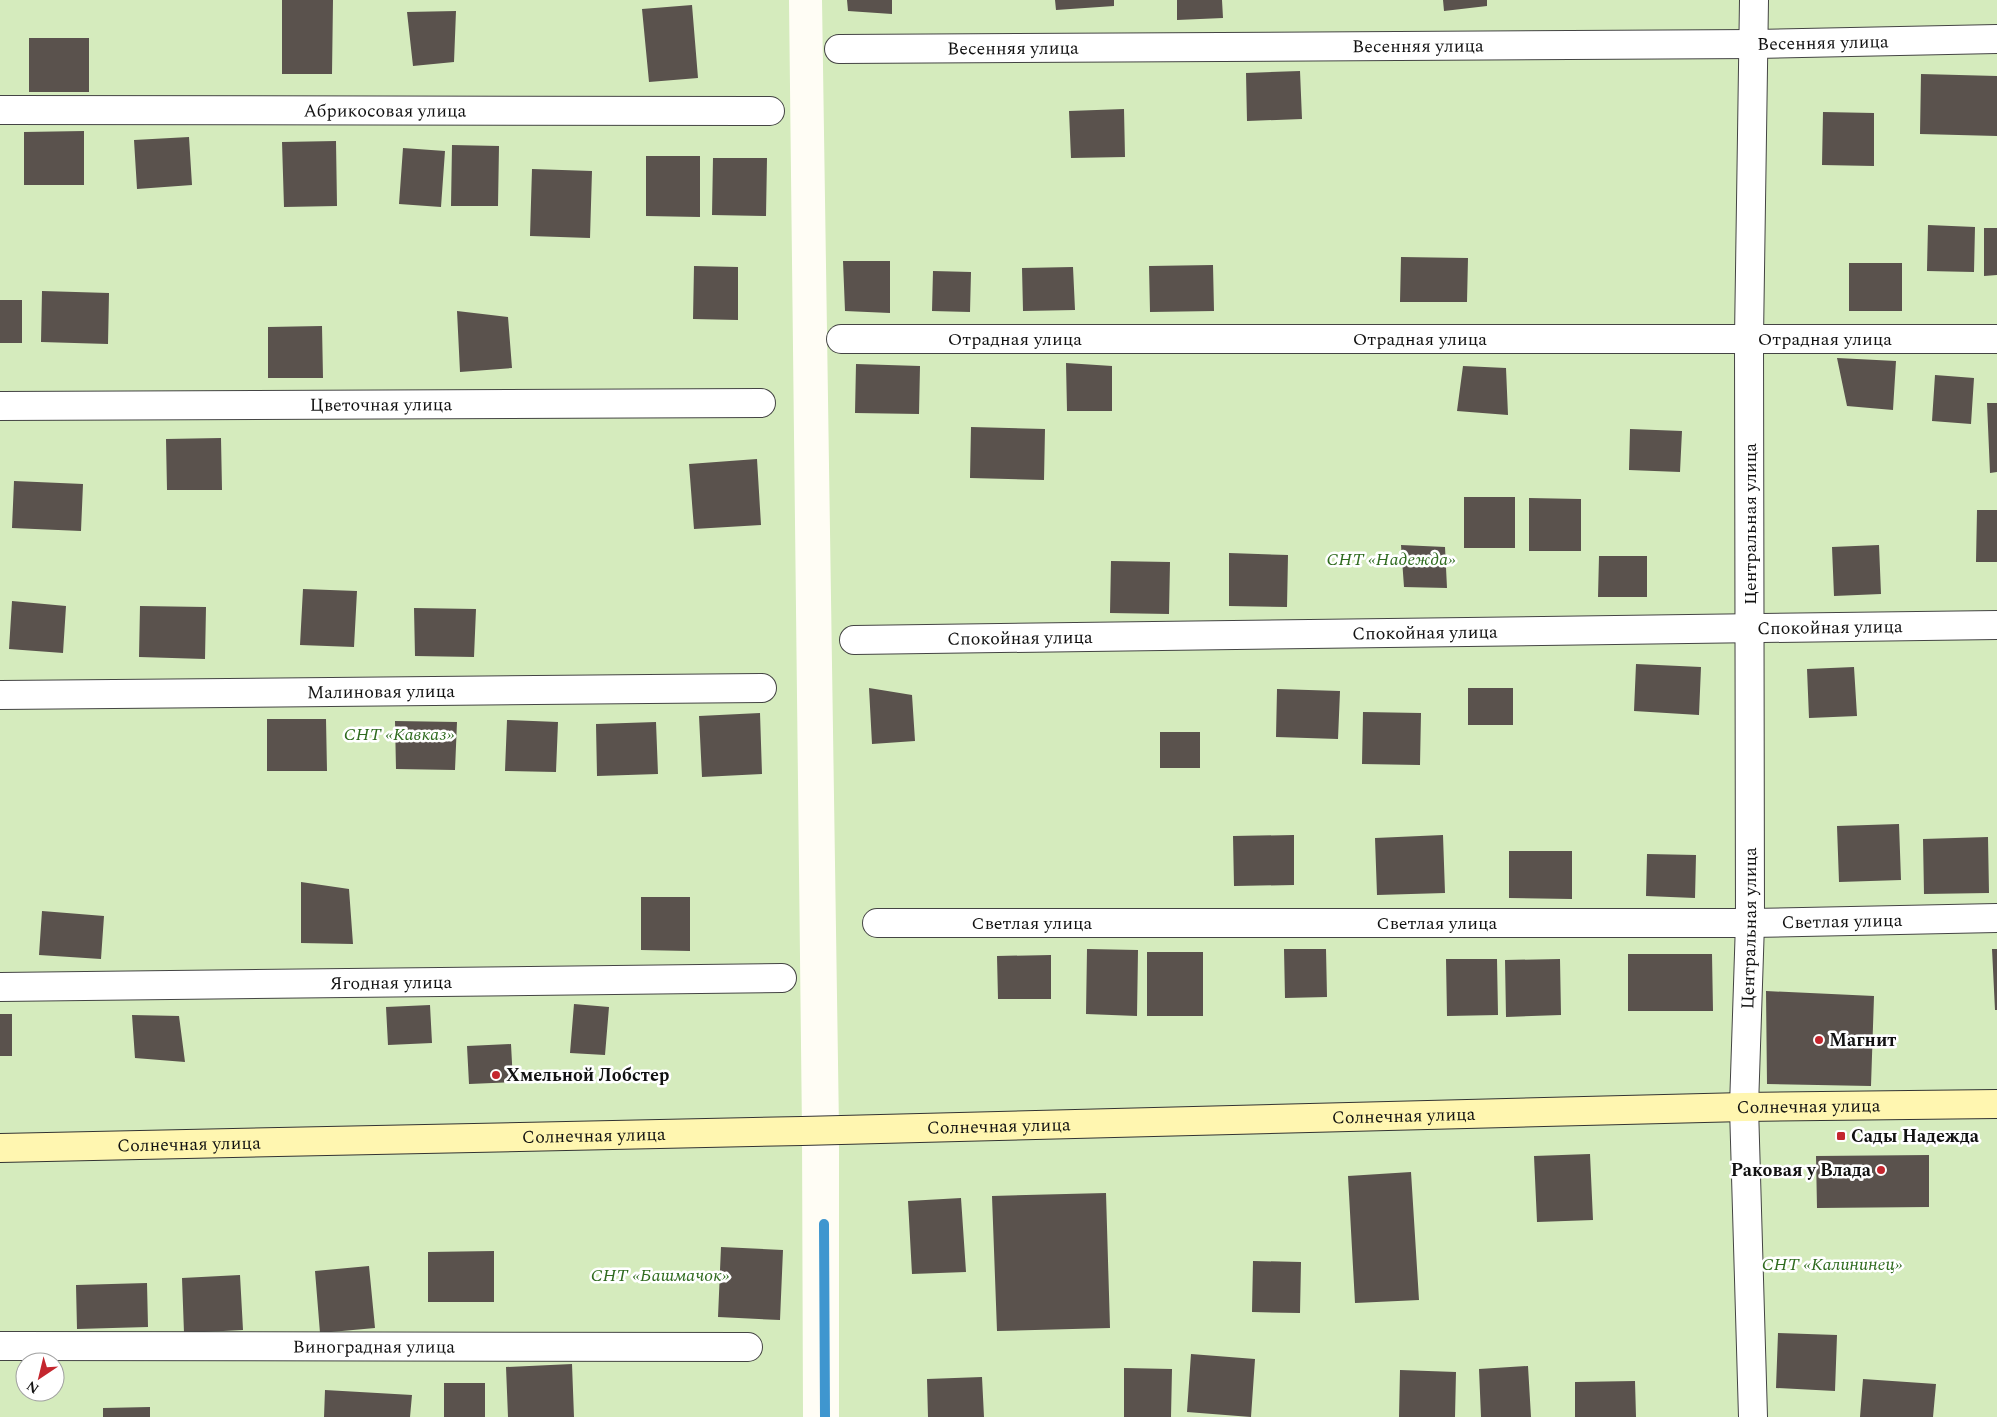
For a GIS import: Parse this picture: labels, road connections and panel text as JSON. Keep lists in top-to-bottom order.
{
  "streets": {
    "street": [
      "Весенняя улица",
      "Абрикосовая улица",
      "Отрадная улица",
      "Цветочная улица",
      "Центральная улица",
      "Спокойная улица",
      "Малиновая улица",
      "Светлая улица",
      "Ягодная улица",
      "Солнечная улица",
      "Виноградная улица"
    ]
  },
  "crossings": [
    ["Весенняя улица", "Центральная улица"],
    ["Отрадная улица", "Центральная улица"],
    ["Центральная улица", "Спокойная улица"],
    ["Центральная улица", "Светлая улица"],
    ["Центральная улица", "Солнечная улица"]
  ],
  "parks": [
    "СНТ «Надежда»",
    "СНТ «Кавказ»",
    "СНТ «Калининец»",
    "СНТ «Башмачок»"
  ],
  "places": {
    "other": ["Магнит", "Хмельной Лобстер", "Раковая у Влада"],
    "transit": ["Сады Надежда"]
  },
  "north": "bottom left"
}
